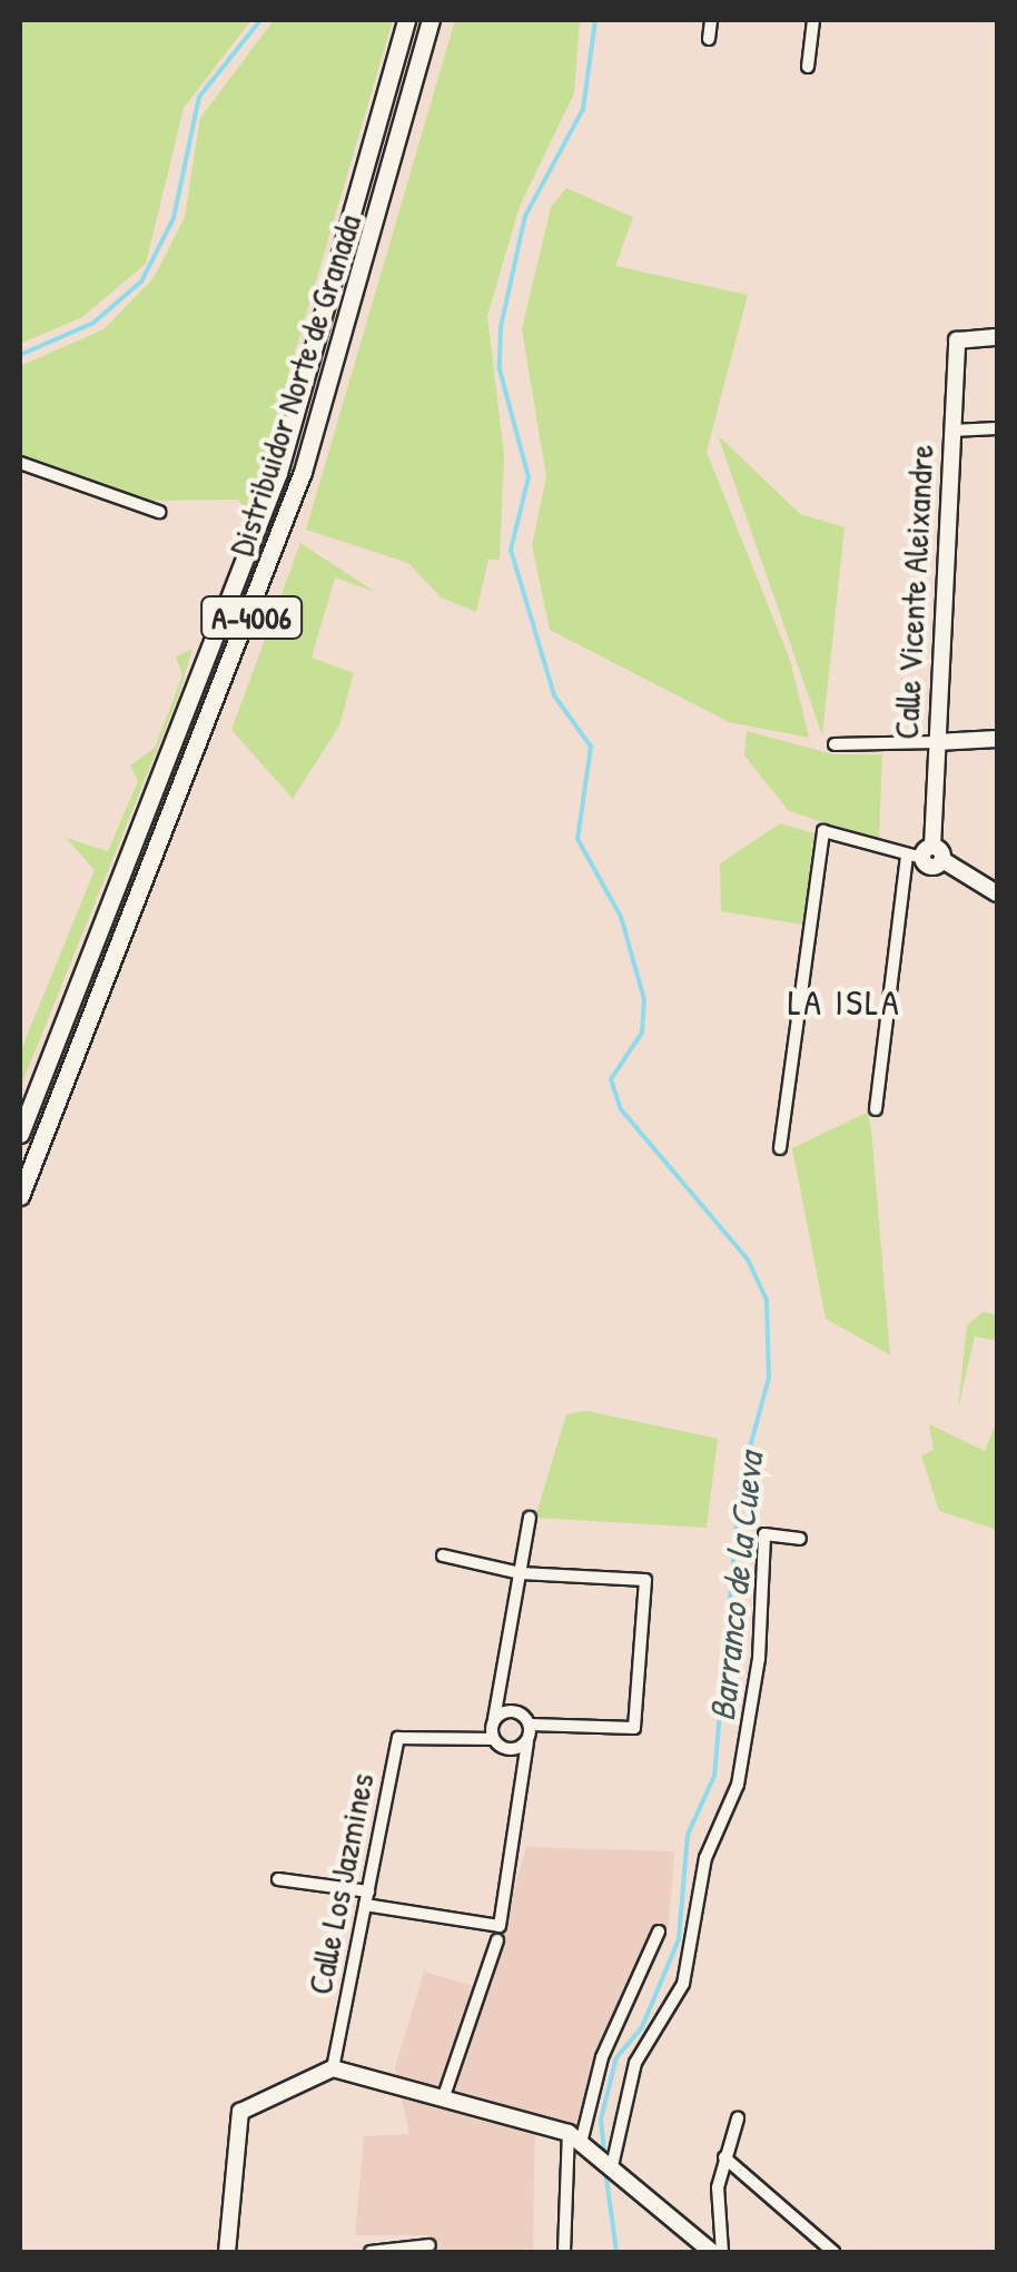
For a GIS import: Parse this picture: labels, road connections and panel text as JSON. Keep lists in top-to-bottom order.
{
  "streets": {
    "main road": ["Distribuidor Norte de Granada", "A-4006"],
    "street": ["Calle Vicente Aleixandre", "Calle Los Jazmines"]
  },
  "districts": ["LA ISLA"],
  "water": ["Barranco de la Cueva"]
}
